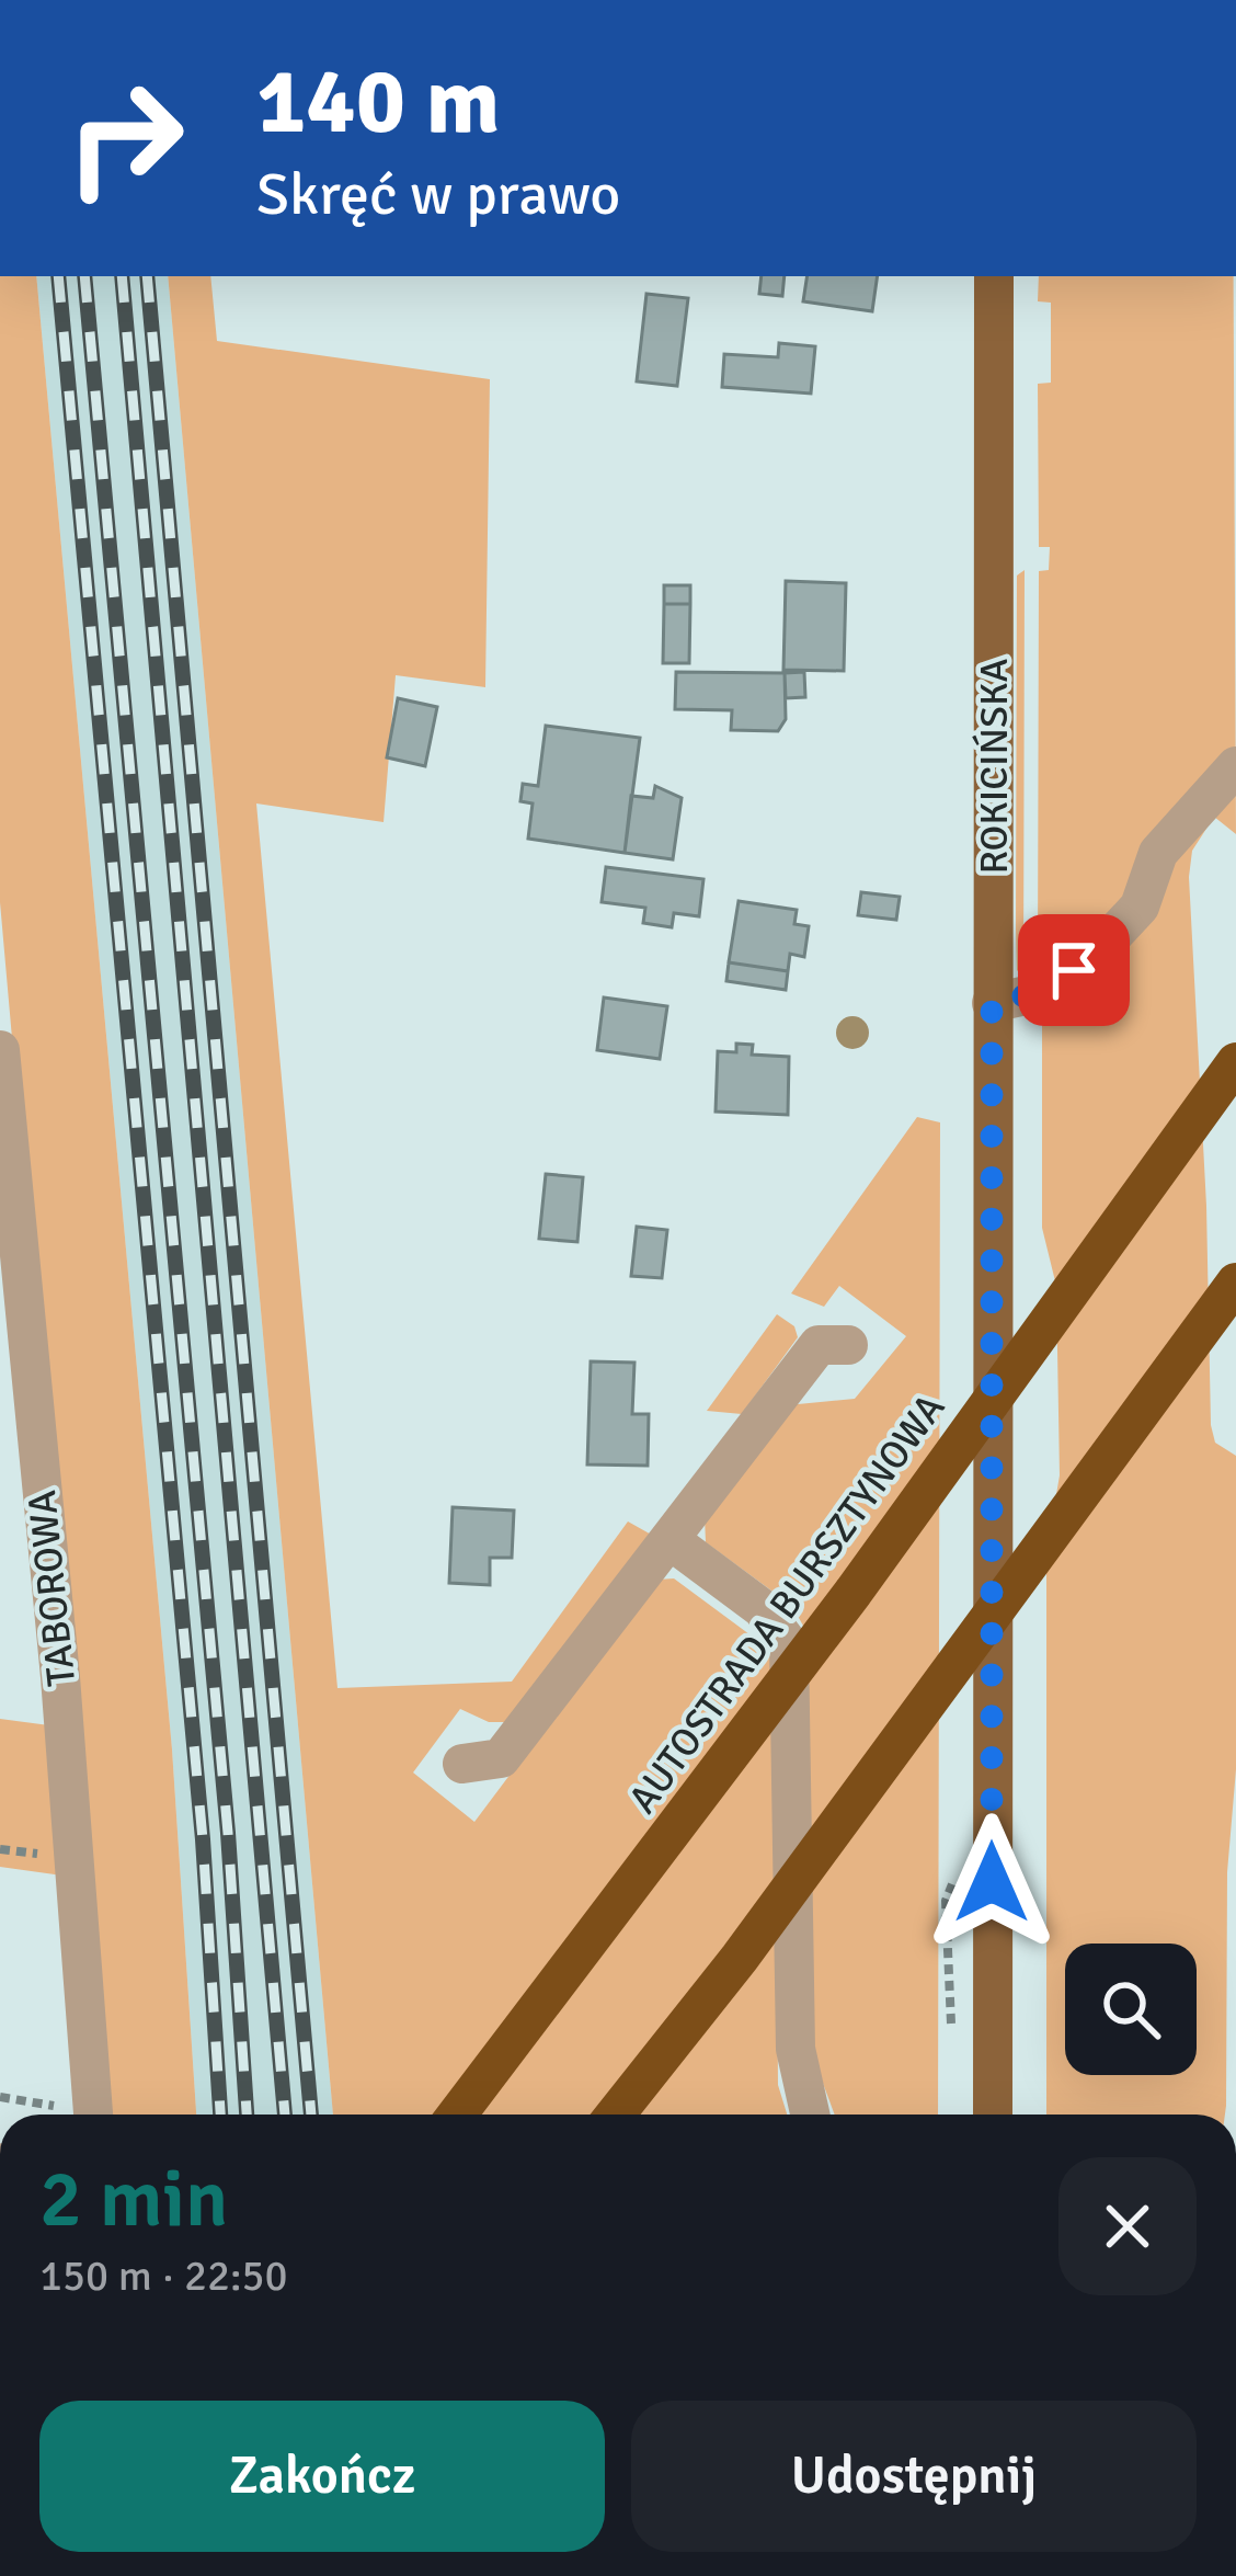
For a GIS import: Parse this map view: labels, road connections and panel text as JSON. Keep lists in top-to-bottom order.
{
  "streets": {
    "highway": ["AUTOSTRADA BURSZTYNOWA"],
    "main road": ["ROKICIŃSKA"],
    "street": ["TABOROWA"]
  },
  "page": {
    "turn": ["140 m", "Skręć w prawo"],
    "heading": ["2 min", "150 m · 22:50"],
    "buttons": ["Zakończ", "Udostępnij"]
  }
}
